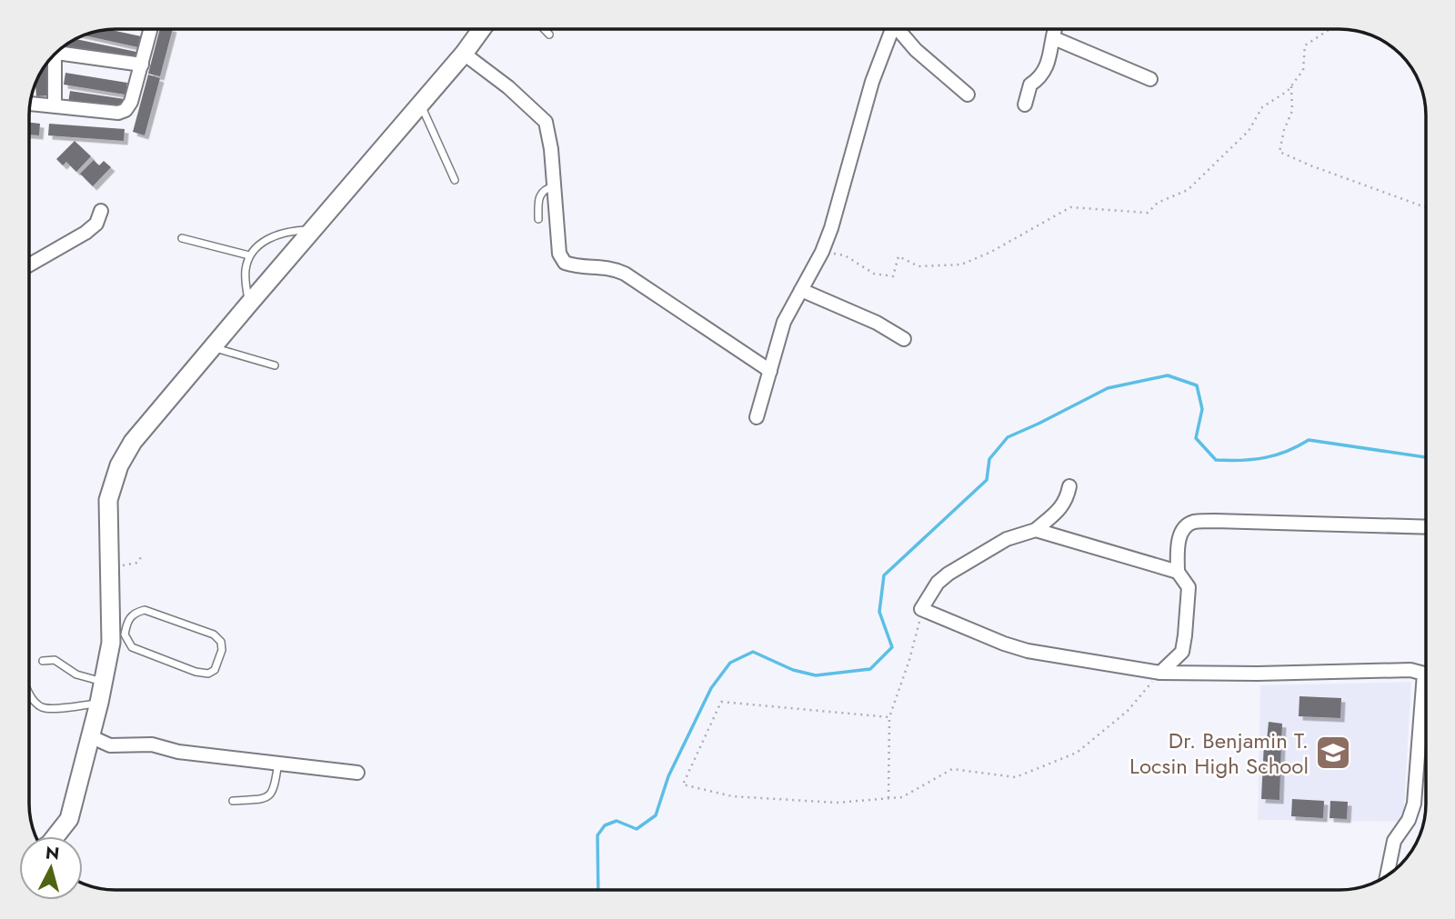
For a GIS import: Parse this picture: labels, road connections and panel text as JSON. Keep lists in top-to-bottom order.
{
  "places": {
    "school or university": ["Dr. Benjamin T. Locsin High School"]
  },
  "north": "top"
}
